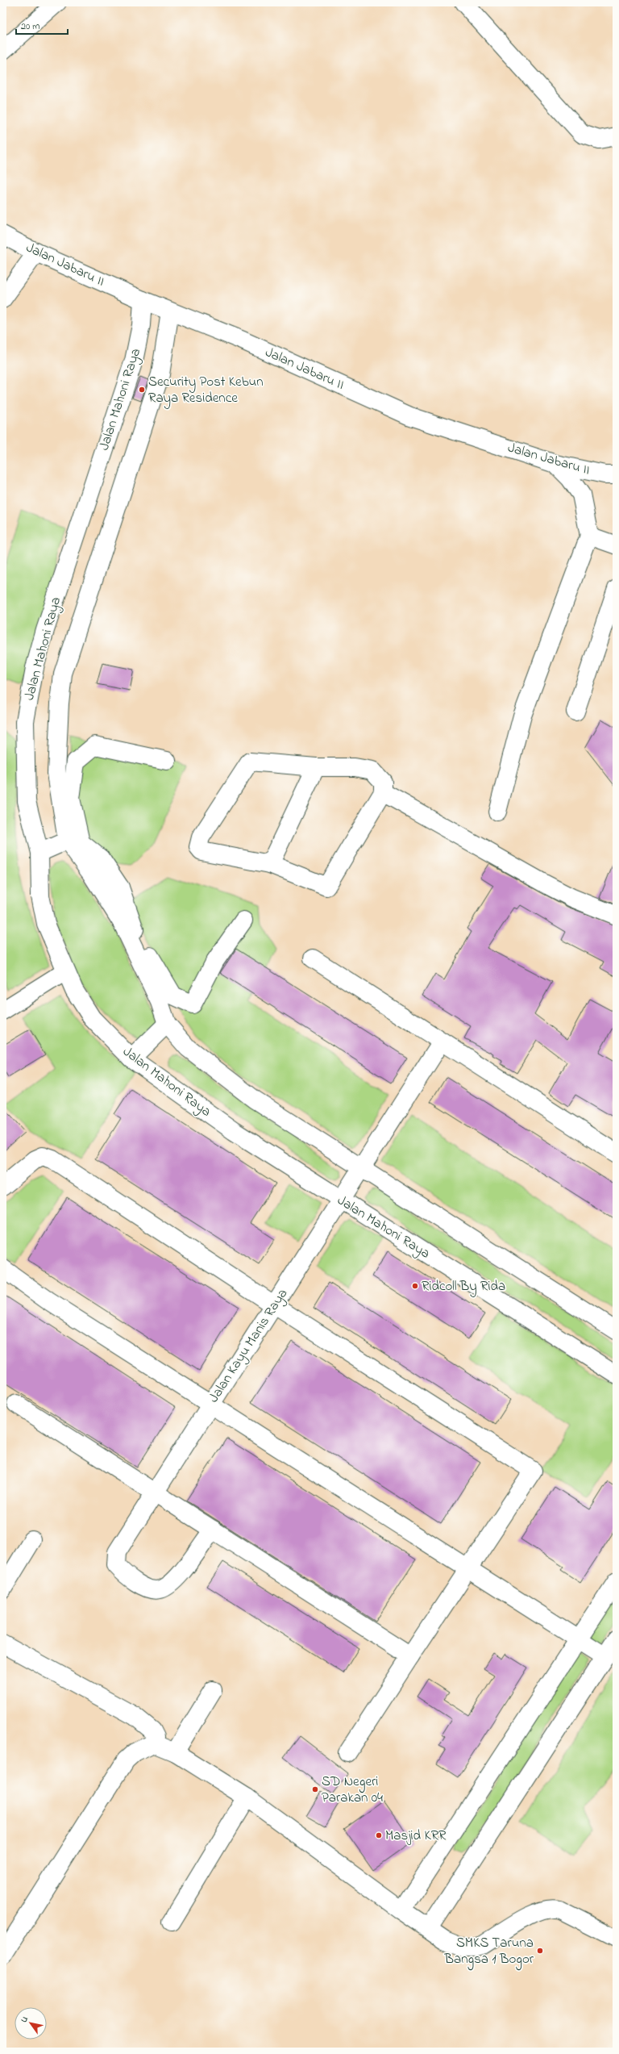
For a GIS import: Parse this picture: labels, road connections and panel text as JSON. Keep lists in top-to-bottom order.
{
  "streets": {
    "street": ["Jalan Jabaru II", "Jalan Mahoni Raya", "Jalan Kayu Manis Raya"]
  },
  "crossings": [
    ["Jalan Jabaru II", "Jalan Mahoni Raya"],
    ["Jalan Mahoni Raya", "Jalan Kayu Manis Raya"]
  ],
  "places": [
    "Security Post Kebun Raya Residence",
    "Ridcoll By Rida",
    "SD Negeri Parakan 04",
    "Masjid KRR",
    "SMKS Taruna Bangsa 1 Bogor"
  ],
  "scale_bar": "20 m",
  "north": "top left"
}
